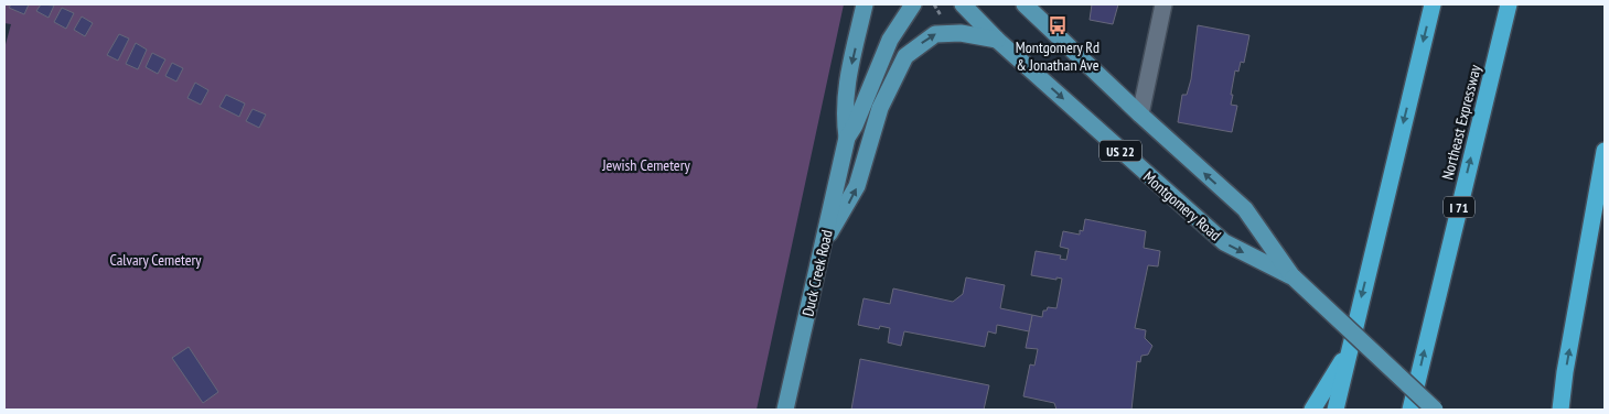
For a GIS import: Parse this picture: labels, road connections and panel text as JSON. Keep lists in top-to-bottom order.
{
  "streets": {
    "highway": ["Northeast Expressway", "I 71"],
    "main road": ["US 22", "Montgomery Road", "Duck Creek Road"]
  },
  "parks": ["Jewish Cemetery", "Calvary Cemetery"],
  "places": {
    "bus stop": ["Montgomery Rd & Jonathan Ave"]
  }
}
